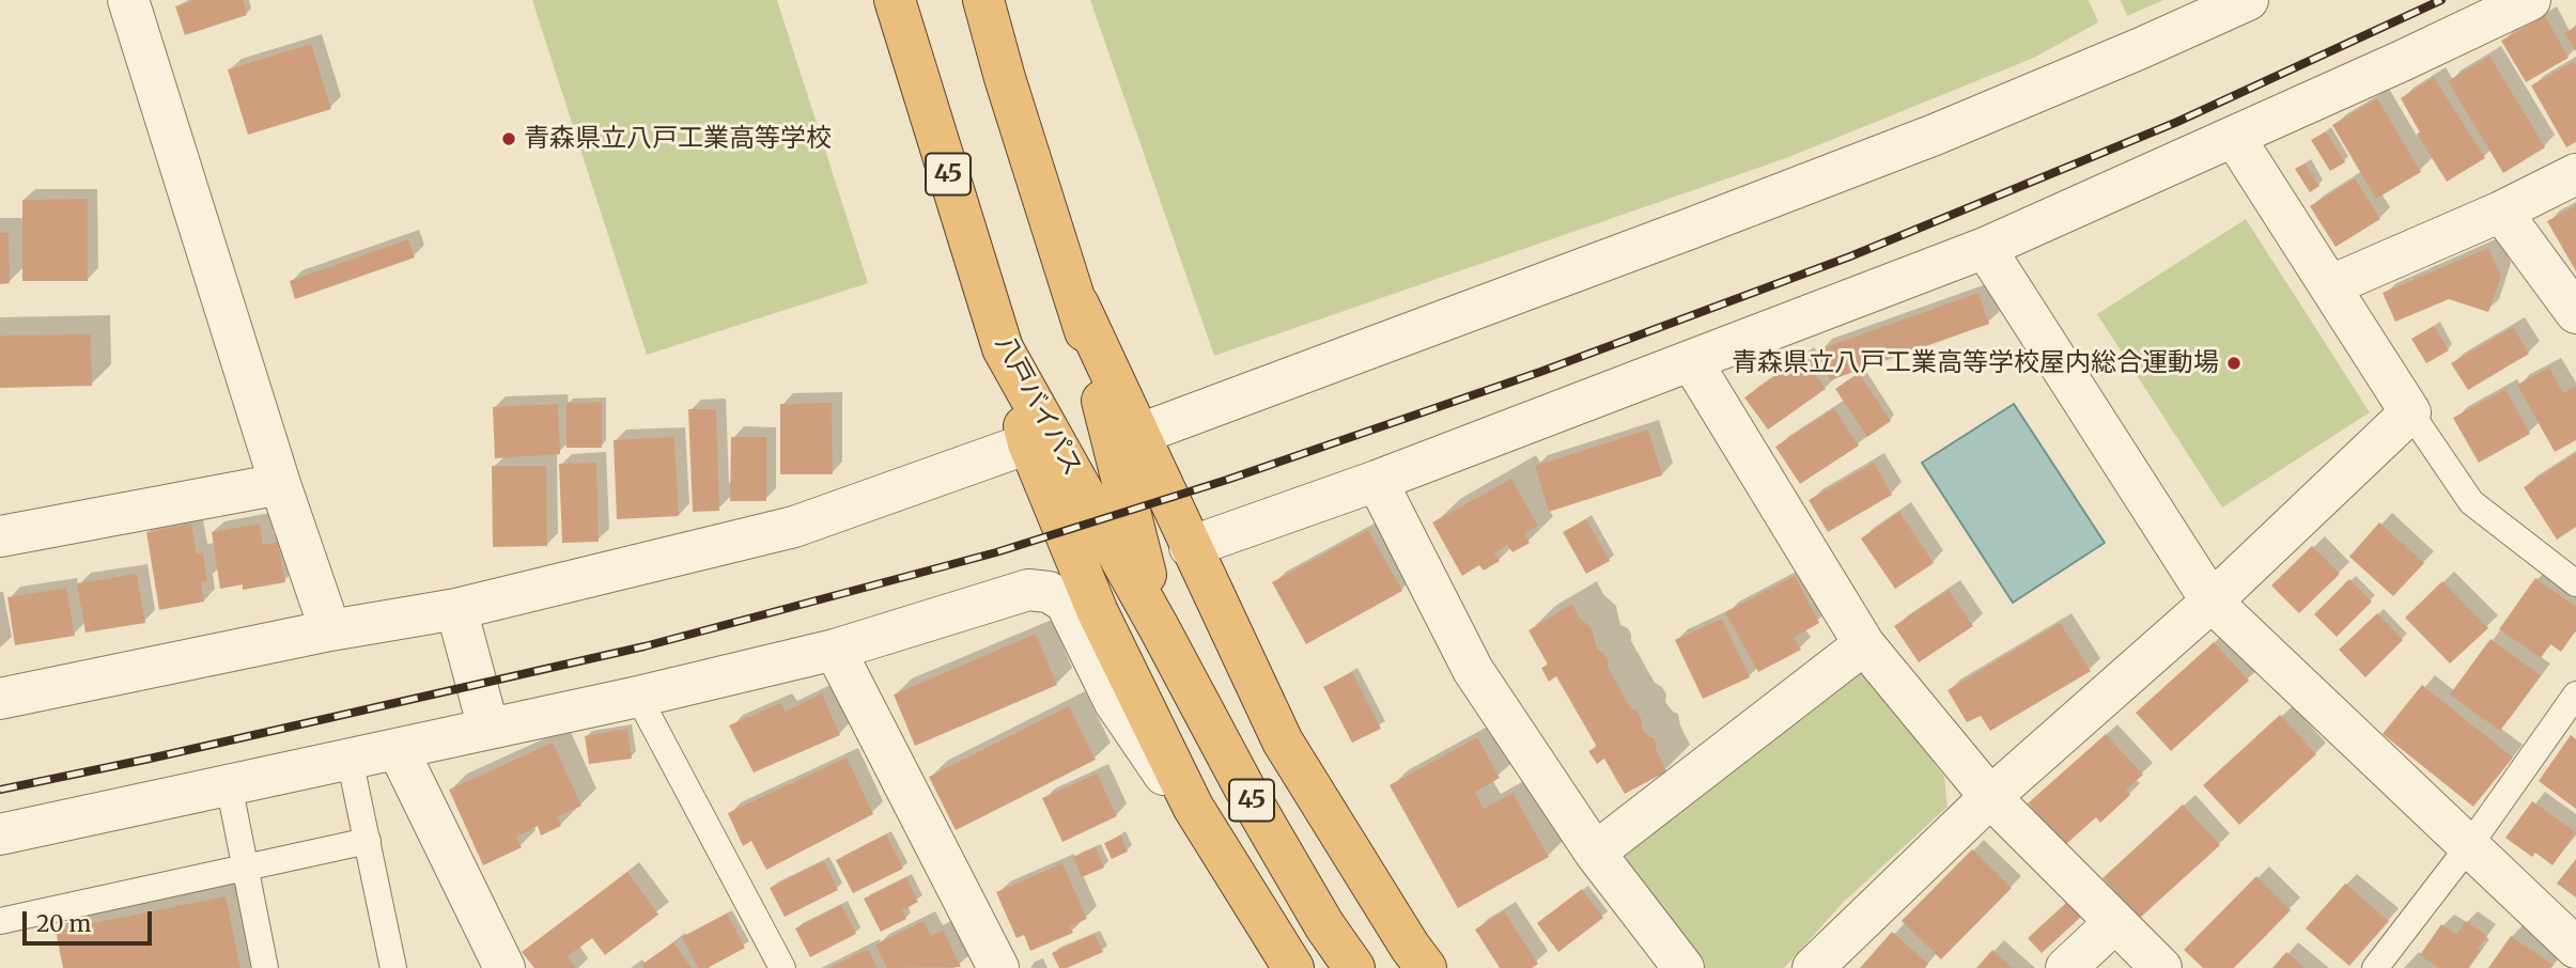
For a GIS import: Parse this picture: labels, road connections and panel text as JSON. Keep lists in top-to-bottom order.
{
  "streets": {
    "highway": ["45", "八戸バイパス"]
  },
  "places": ["青森県立八戸工業高等学校", "青森県立八戸工業高等学校屋内総合運動場"],
  "scale_bar": "20 m"
}
